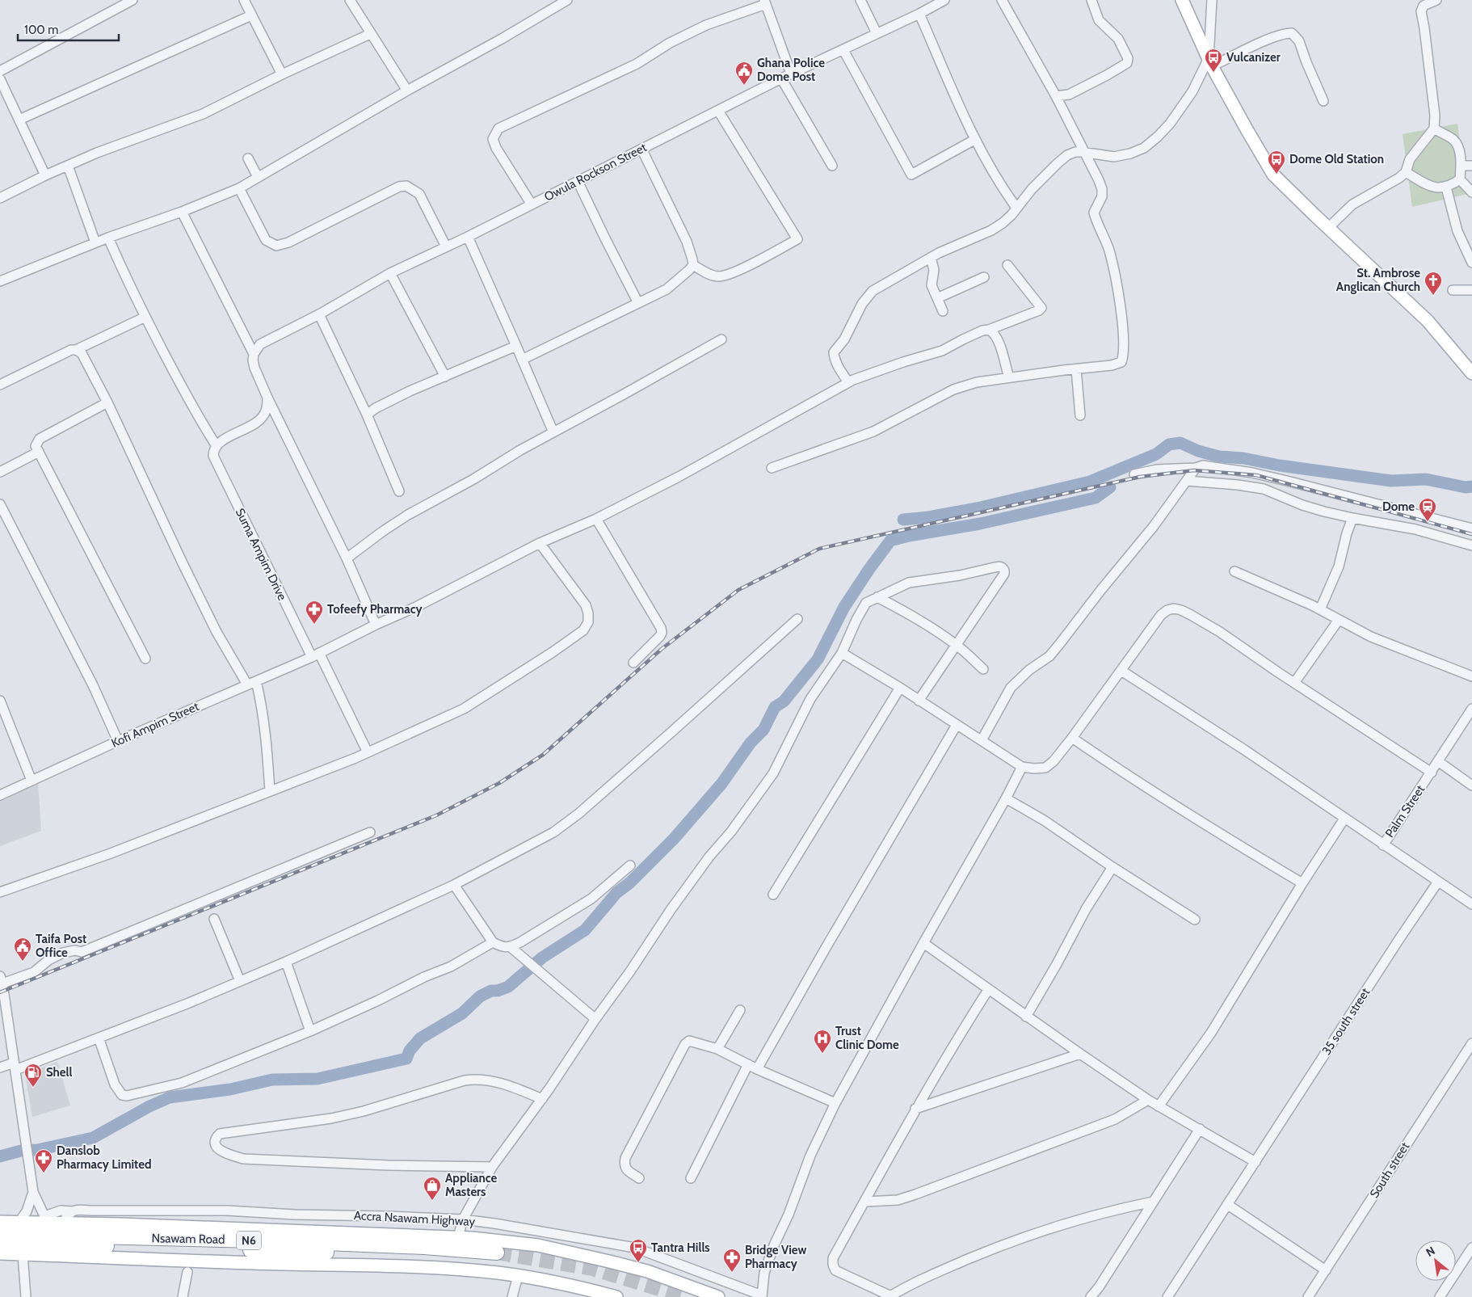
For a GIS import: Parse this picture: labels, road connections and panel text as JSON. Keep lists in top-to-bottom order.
{
  "streets": {
    "highway": ["Nsawam Road", "N6"],
    "street": [
      "Owula Rockson Street",
      "Suma Ampim Drive",
      "Kofi Ampim Street",
      "Palm Street",
      "35 south street",
      "South street",
      "Accra Nsawam Highway"
    ]
  },
  "crossings": [
    ["Suma Ampim Drive", "Kofi Ampim Street"],
    ["Palm Street", "35 south street"]
  ],
  "places": {
    "bus stop": ["Vulcanizer", "Dome Old Station", "Tantra Hills"],
    "public building": ["Ghana Police Dome Post", "Taifa Post Office"],
    "church": ["St. Ambrose Anglican Church"],
    "station": ["Dome"],
    "pharmacy": ["Tofeefy Pharmacy", "Danslob Pharmacy Limited", "Bridge View Pharmacy"],
    "hospital": ["Trust Clinic Dome"],
    "fuel station": ["Shell"],
    "shop": ["Appliance Masters"]
  },
  "scale_bar": "100 m",
  "north": "top left"
}
